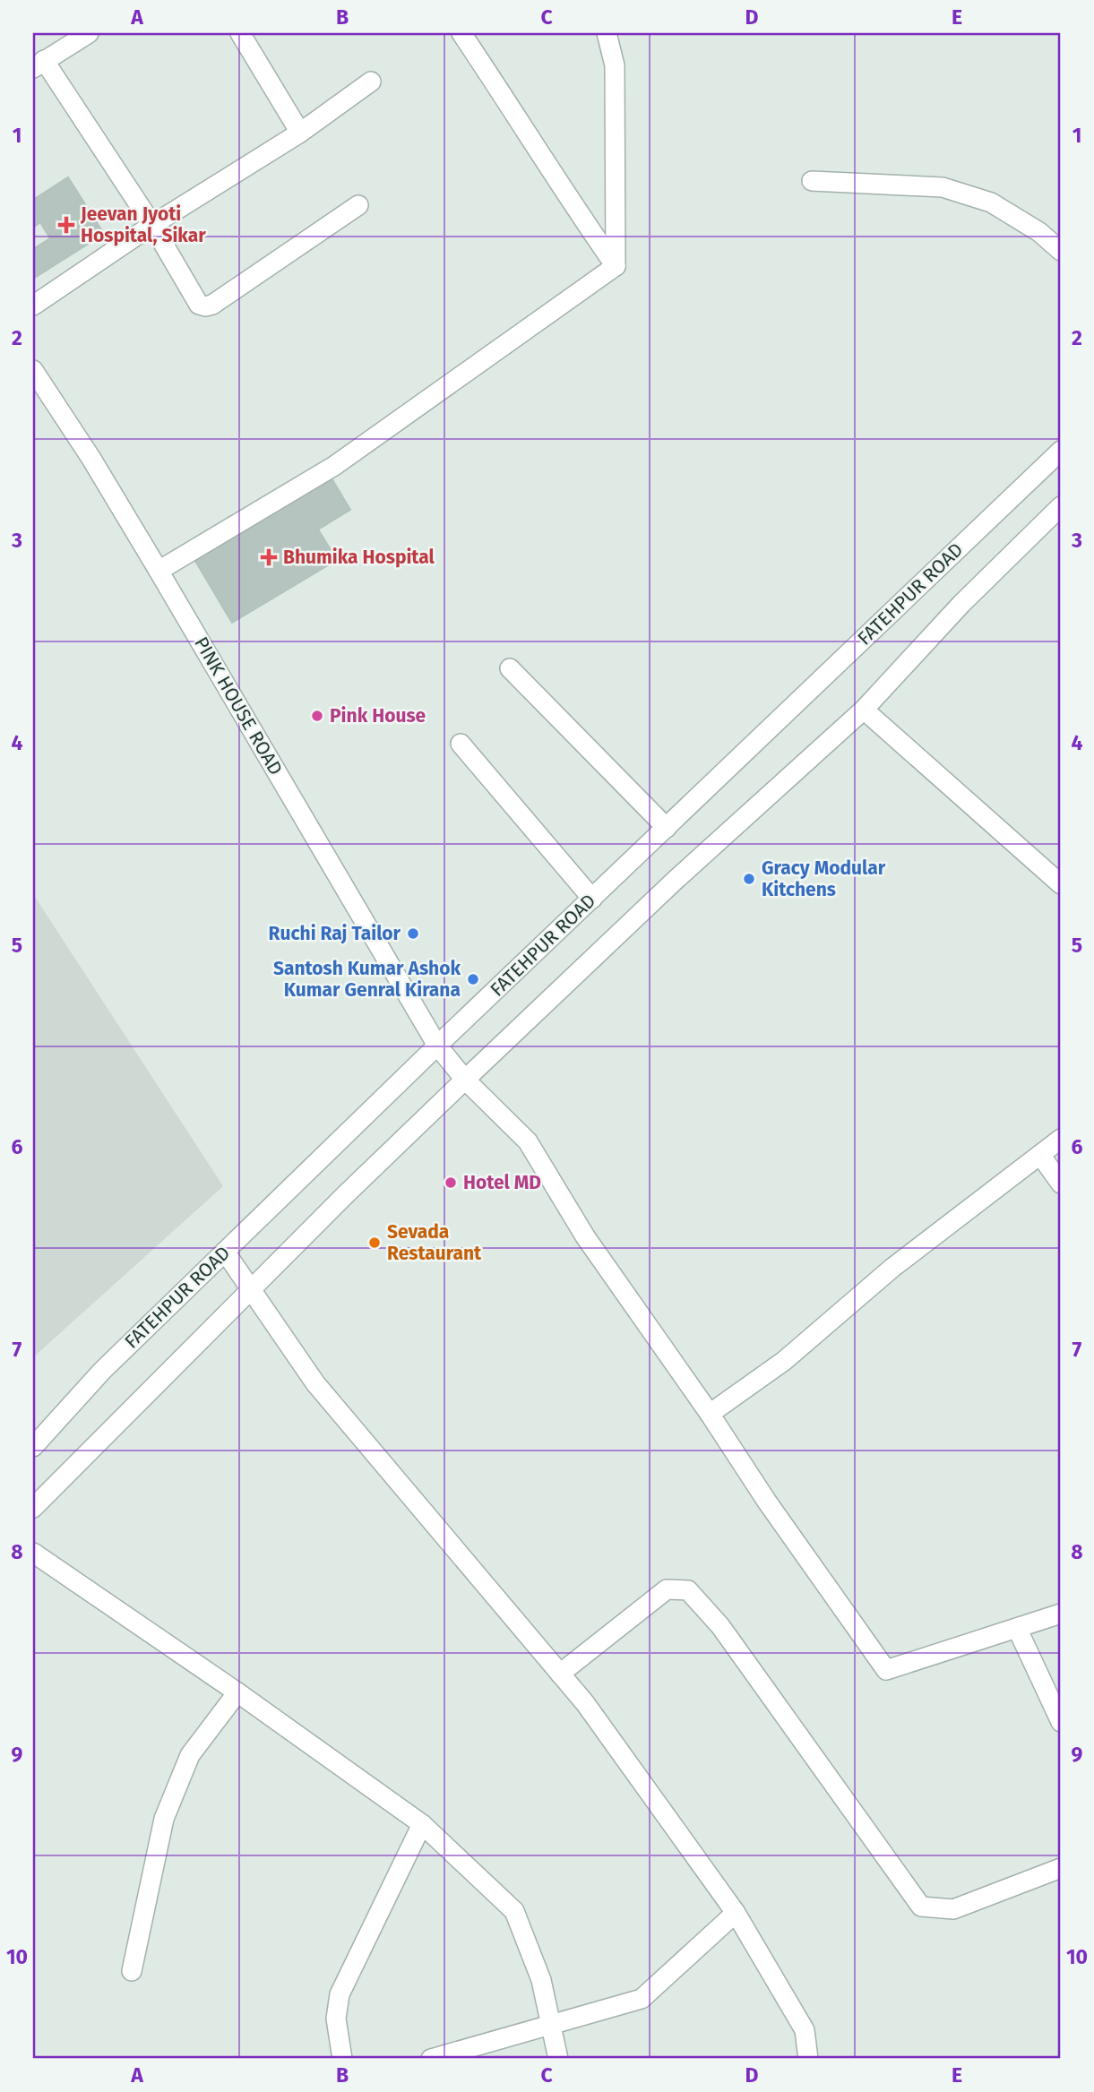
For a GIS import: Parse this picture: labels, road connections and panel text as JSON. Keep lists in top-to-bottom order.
{
  "streets": {
    "street": ["FATEHPUR ROAD", "PINK HOUSE ROAD"]
  },
  "crossings": [
    ["FATEHPUR ROAD", "PINK HOUSE ROAD"]
  ],
  "places": {
    "health": ["Jeevan Jyoti Hospital, Sikar", "Bhumika Hospital"],
    "other": [
      "Pink House",
      "Gracy Modular Kitchens",
      "Ruchi Raj Tailor",
      "Santosh Kumar Ashok Kumar Genral Kirana",
      "Hotel MD",
      "Sevada Restaurant"
    ]
  },
  "grid": {
    "columns": [
      "A",
      "B",
      "C",
      "D",
      "E"
    ],
    "rows": [
      "1",
      "2",
      "3",
      "4",
      "5",
      "6",
      "7",
      "8",
      "9",
      "10"
    ]
  }
}
